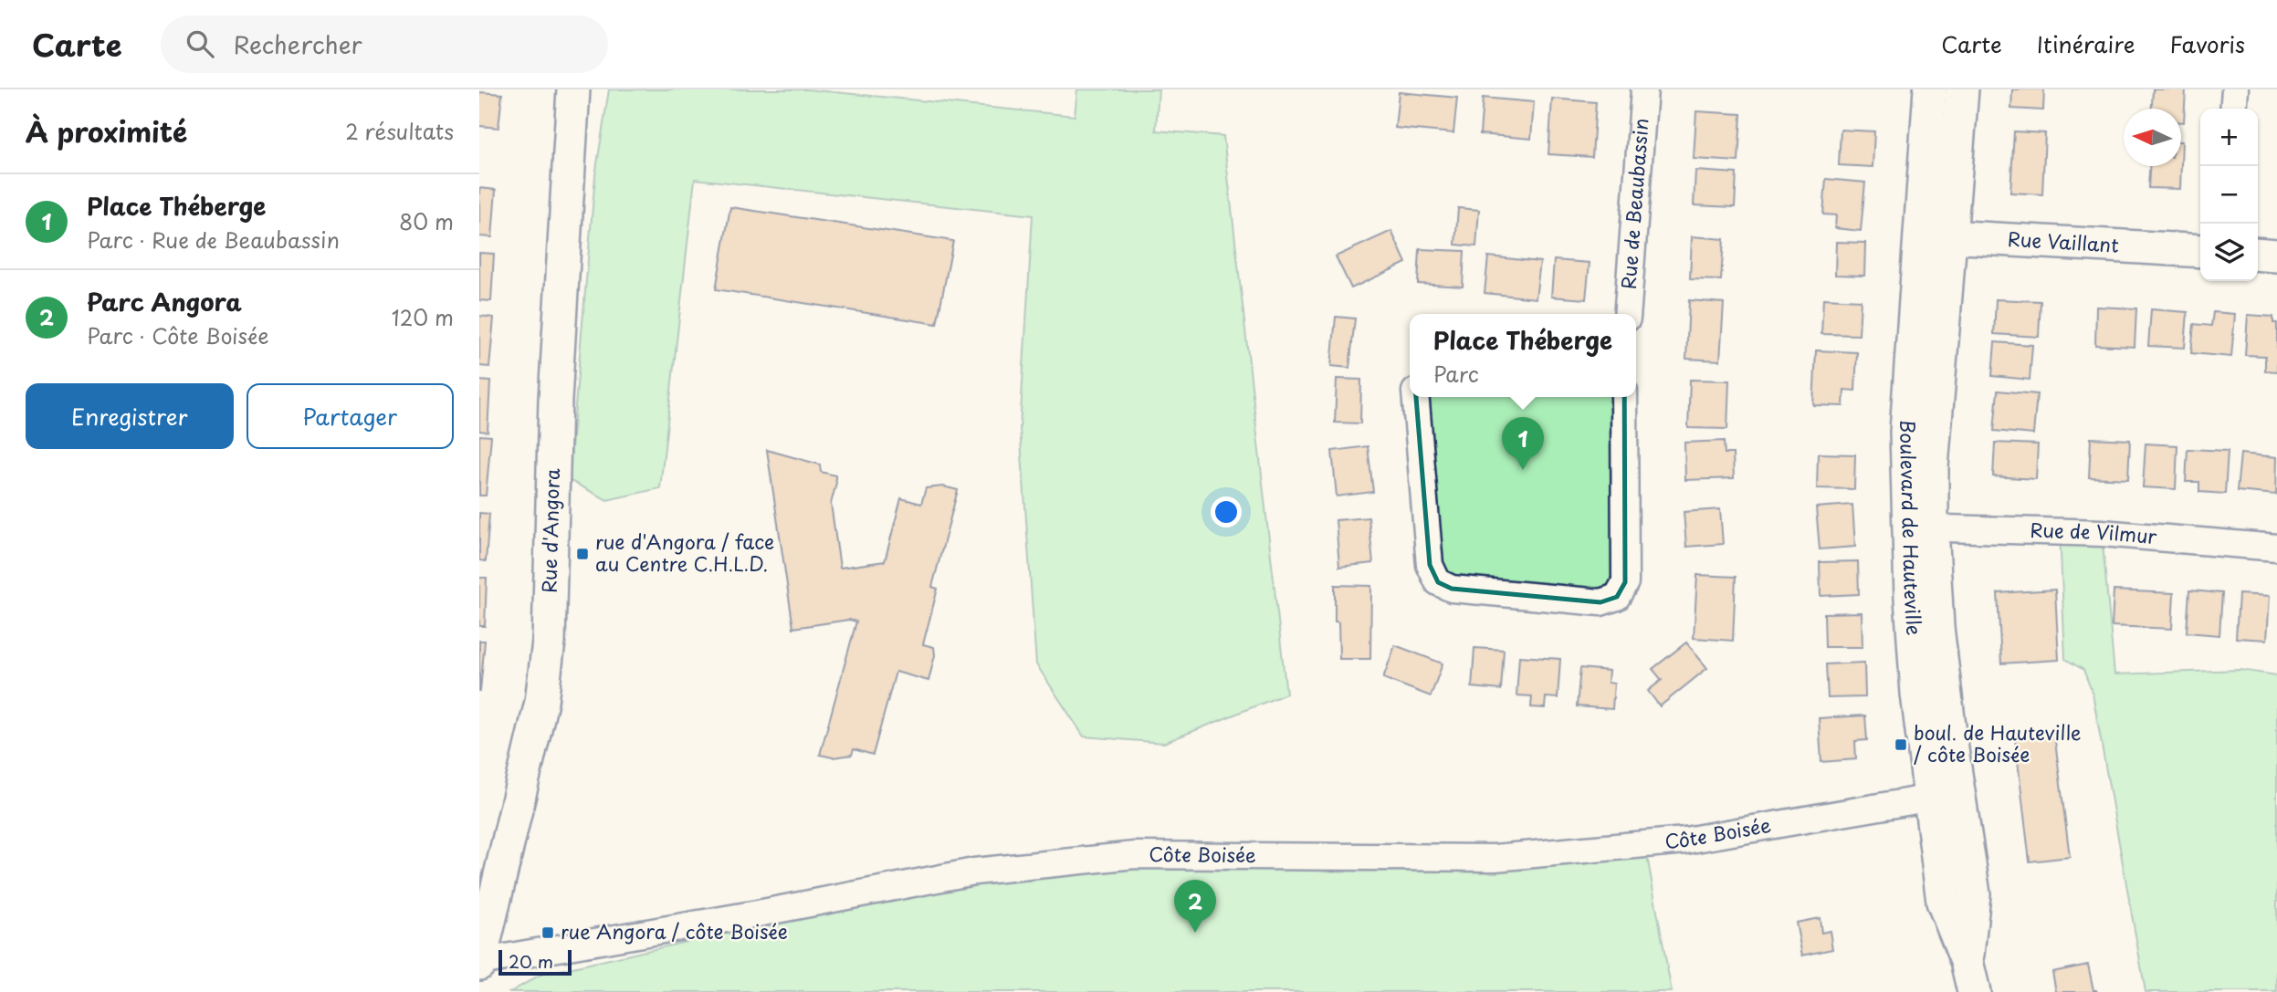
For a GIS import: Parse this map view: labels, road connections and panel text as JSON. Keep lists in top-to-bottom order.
{
  "streets": {
    "street": [
      "Rue de Beaubassin",
      "Rue Vaillant",
      "Boulevard de Hauteville",
      "Rue d'Angora",
      "Rue de Vilmur",
      "Côte Boisée"
    ]
  },
  "crossings": [
    ["Rue Vaillant", "Boulevard de Hauteville"],
    ["Boulevard de Hauteville", "Rue de Vilmur"],
    ["Boulevard de Hauteville", "Côte Boisée"],
    ["Rue d'Angora", "Côte Boisée"]
  ],
  "places": {
    "transit": ["rue d'Angora / face au Centre C.H.L.D.", "boul. de Hauteville / côte Boisée", "rue Angora / côte Boisée"]
  },
  "scale_bar": "20 m",
  "north": "left",
  "page": {
    "header": "Carte",
    "search": "Rechercher",
    "nav": ["Carte", "Itinéraire", "Favoris"],
    "heading": ["À proximité", "2 résultats"],
    "map_buttons": ["+", "−"],
    "list": [
      {
        "mark": "1",
        "name": "Place Théberge",
        "note": "Parc · Rue de Beaubassin",
        "value": "80 m"
      },
      {
        "mark": "2",
        "name": "Parc Angora",
        "note": "Parc · Côte Boisée",
        "value": "120 m"
      }
    ],
    "popup": ["Place Théberge", "Parc"],
    "buttons": ["Enregistrer", "Partager"],
    "pins": ["1", "2"],
    "scale": "20 m"
  }
}
